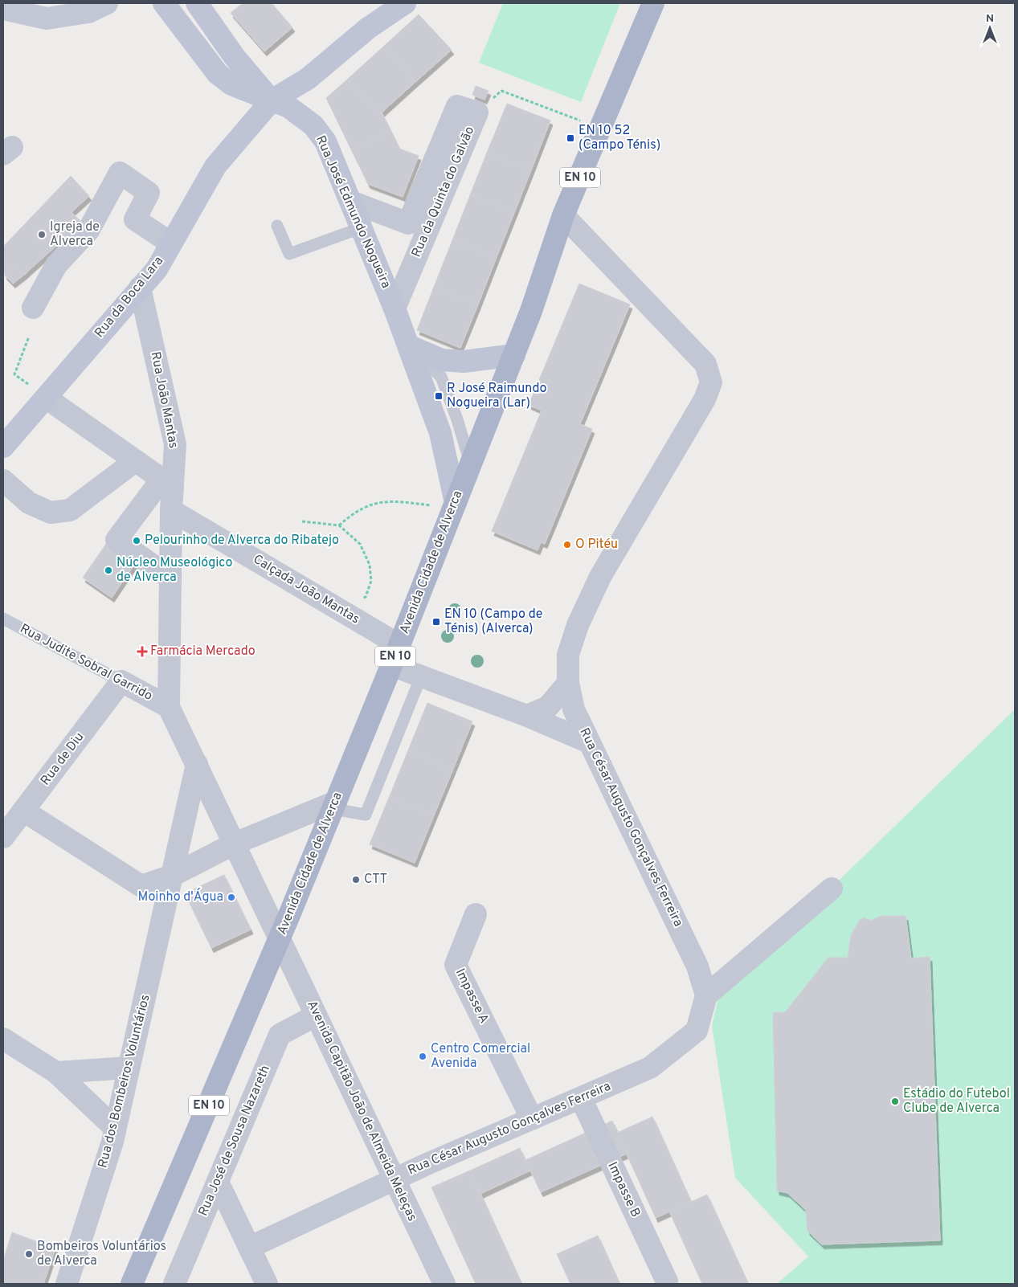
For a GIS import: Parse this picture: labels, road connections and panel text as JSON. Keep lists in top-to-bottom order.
{
  "streets": {
    "main road": [
      "EN 10",
      "Rua José Edmundo Nogueira",
      "Rua da Boca Lara",
      "Avenida Cidade de Alverca"
    ],
    "street": [
      "Rua da Quinta do Galvão",
      "Rua João Mantas",
      "Calçada João Mantas",
      "Rua Judite Sobral Garrido",
      "Rua de Diu",
      "Rua César Augusto Gonçalves Ferreira",
      "Impasse A",
      "Rua dos Bombeiros Voluntários",
      "Avenida Capitão João de Almeida Meleças",
      "Rua José de Sousa Nazareth",
      "Impasse B"
    ]
  },
  "crossings": [
    ["Rua da Quinta do Galvão", "Rua José Edmundo Nogueira"],
    ["Rua José Edmundo Nogueira", "Rua da Boca Lara"],
    ["Rua José Edmundo Nogueira", "Avenida Cidade de Alverca"],
    ["Rua da Boca Lara", "Rua João Mantas"],
    ["Rua João Mantas", "Calçada João Mantas"],
    ["Rua João Mantas", "Rua Judite Sobral Garrido"],
    ["Rua João Mantas", "Avenida Capitão João de Almeida Meleças"],
    ["Avenida Cidade de Alverca", "Calçada João Mantas"],
    ["Avenida Cidade de Alverca", "Rua César Augusto Gonçalves Ferreira"],
    ["Avenida Cidade de Alverca", "Avenida Capitão João de Almeida Meleças"],
    ["Rua Judite Sobral Garrido", "Rua de Diu"],
    ["Rua Judite Sobral Garrido", "Avenida Capitão João de Almeida Meleças"],
    ["Rua César Augusto Gonçalves Ferreira", "Impasse A"],
    ["Rua César Augusto Gonçalves Ferreira", "Avenida Capitão João de Almeida Meleças"],
    ["Rua César Augusto Gonçalves Ferreira", "Impasse B"],
    ["Rua dos Bombeiros Voluntários", "Avenida Capitão João de Almeida Meleças"],
    ["Avenida Capitão João de Almeida Meleças", "Rua José de Sousa Nazareth"]
  ],
  "places": {
    "transit": ["EN 10 52 (Campo Ténis)", "R José Raimundo Nogueira (Lar)", "EN 10 (Campo de Ténis) (Alverca)"],
    "other": [
      "Igreja de Alverca",
      "Pelourinho de Alverca do Ribatejo",
      "O Pitéu",
      "Núcleo Museológico de Alverca",
      "CTT",
      "Moinho d'Água",
      "Centro Comercial Avenida",
      "Estádio do Futebol Clube de Alverca",
      "Bombeiros Voluntários de Alverca"
    ],
    "health": ["Farmácia Mercado"]
  },
  "north": "top"
}
